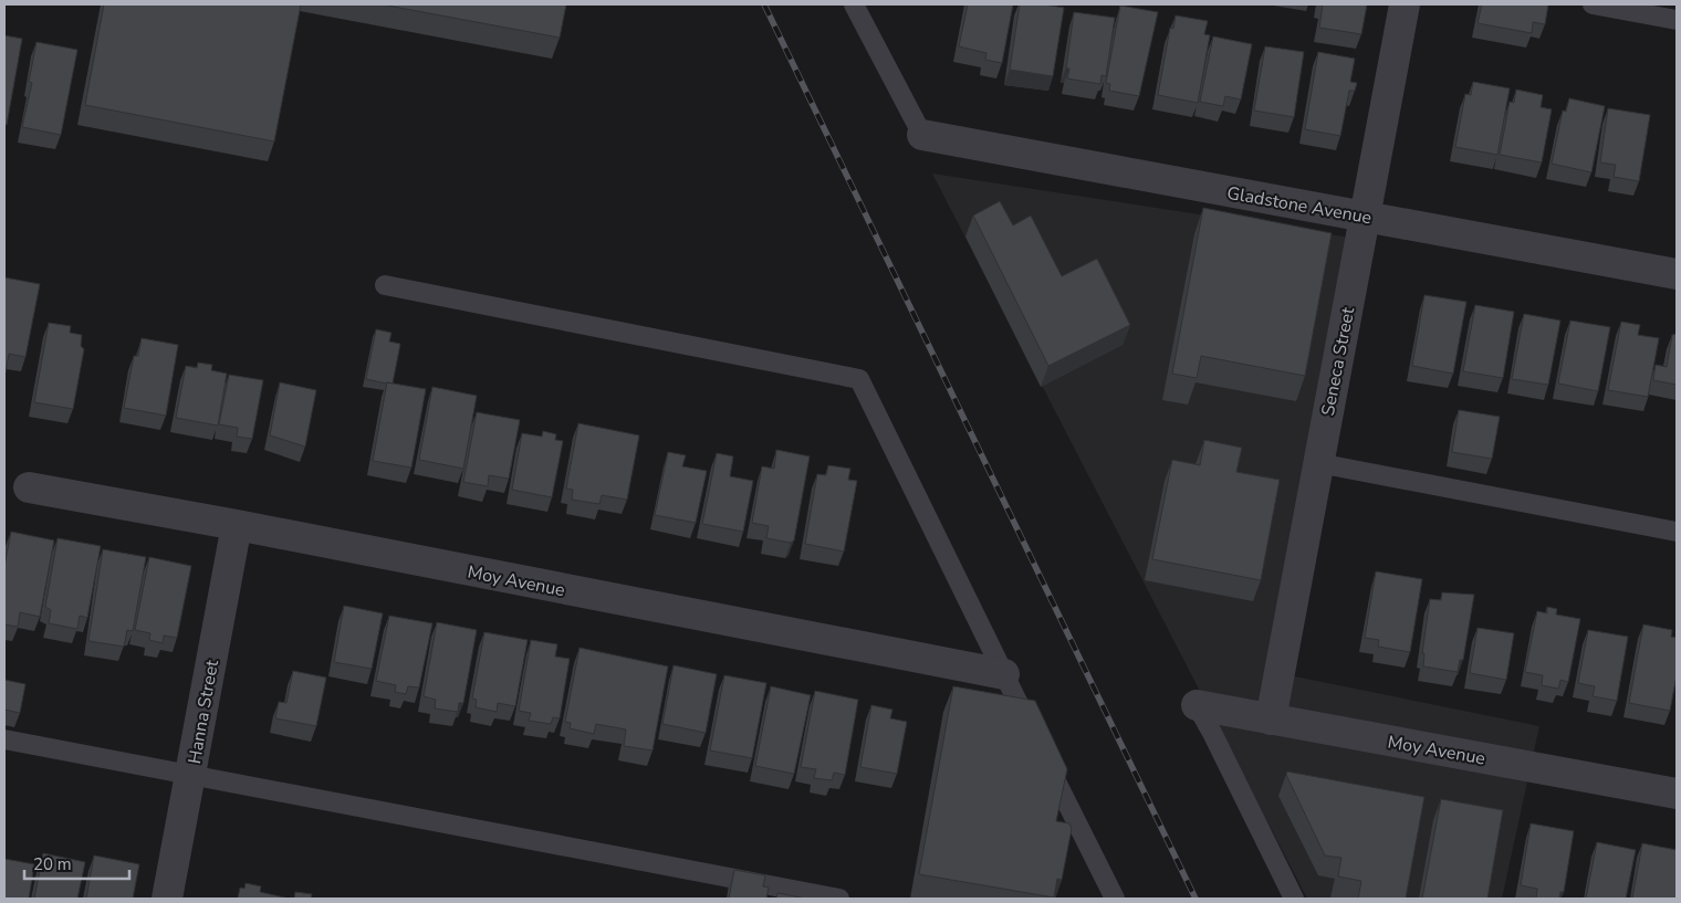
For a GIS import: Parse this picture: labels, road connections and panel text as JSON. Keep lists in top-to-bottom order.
{
  "streets": {
    "street": [
      "Gladstone Avenue",
      "Seneca Street",
      "Moy Avenue",
      "Hanna Street"
    ]
  },
  "crossings": [
    ["Gladstone Avenue", "Seneca Street"],
    ["Seneca Street", "Moy Avenue"],
    ["Moy Avenue", "Hanna Street"]
  ],
  "scale_bar": "20 m"
}
